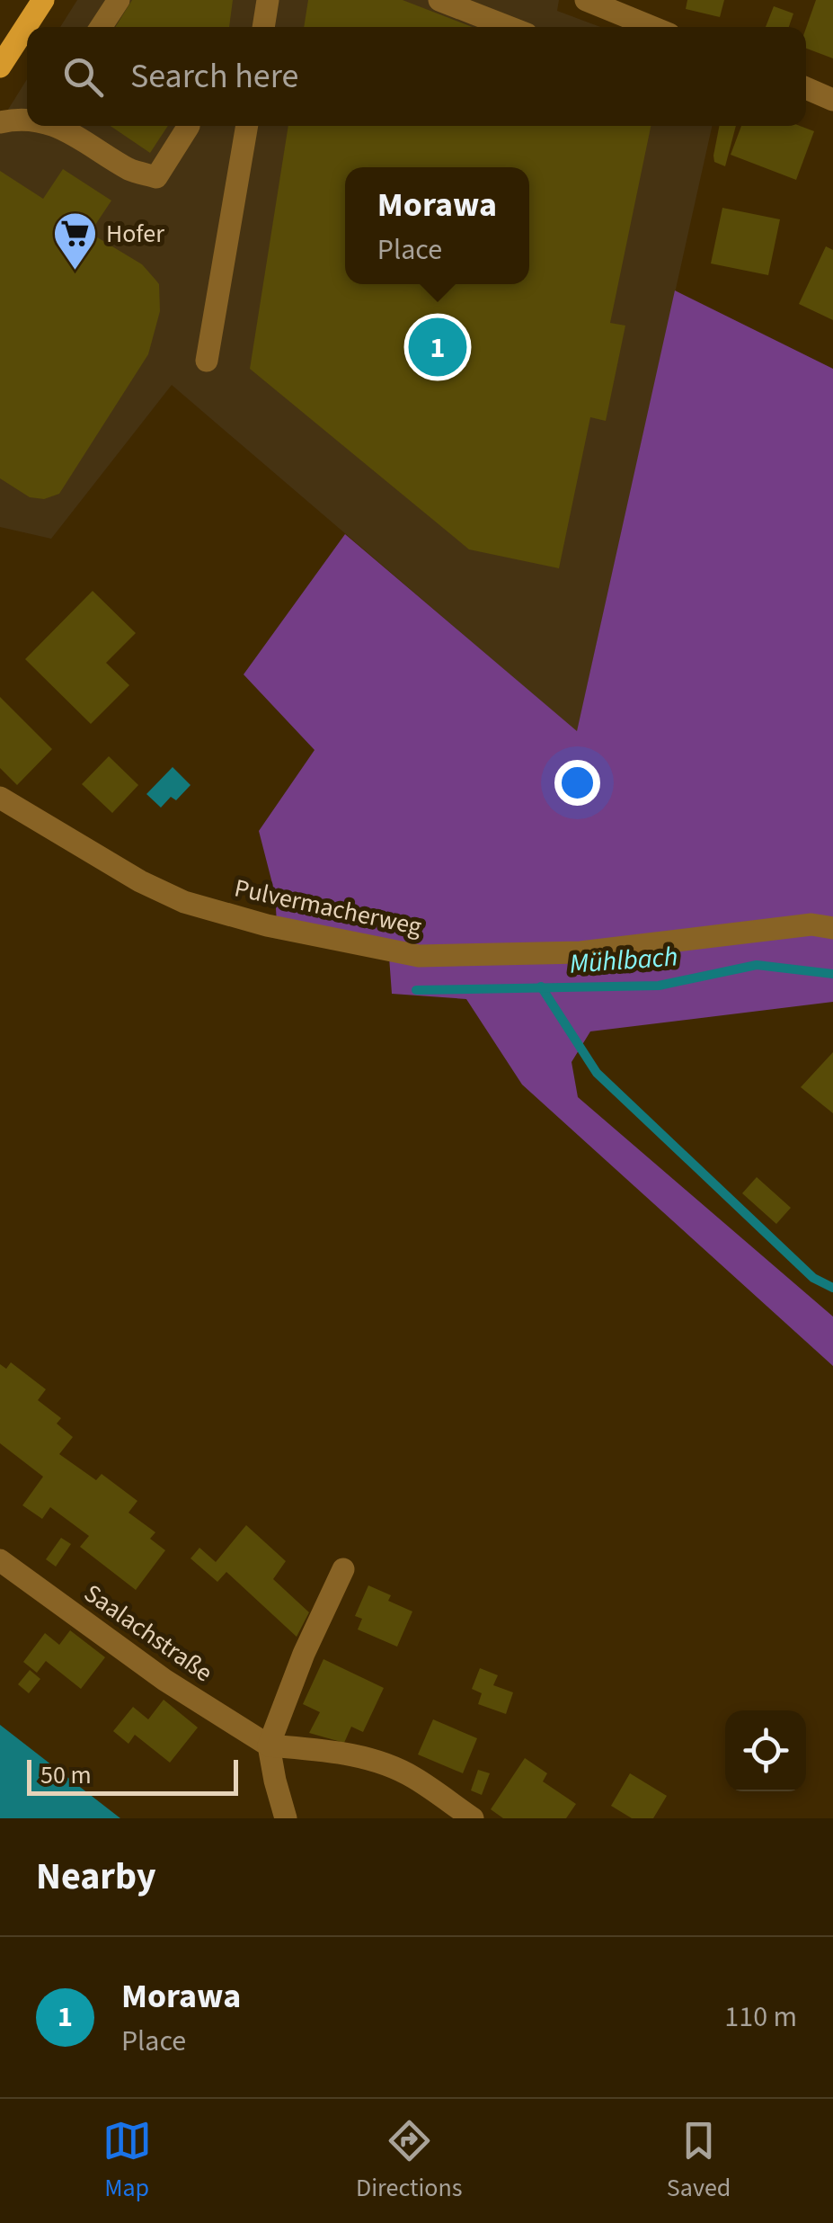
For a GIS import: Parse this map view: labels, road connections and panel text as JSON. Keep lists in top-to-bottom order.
{
  "streets": {
    "street": ["Pulvermacherweg", "Saalachstraße"]
  },
  "water": ["Mühlbach"],
  "places": {
    "supermarket": ["Hofer"]
  },
  "scale_bar": "50 m",
  "page": {
    "search": "Search here",
    "popup": ["Morawa", "Place"],
    "pins": "1",
    "scale": "50 m",
    "heading": "Nearby",
    "list": [
      {
        "mark": "1",
        "name": "Morawa",
        "note": "Place",
        "value": "110 m"
      }
    ],
    "nav": ["Map", "Directions", "Saved"]
  }
}
